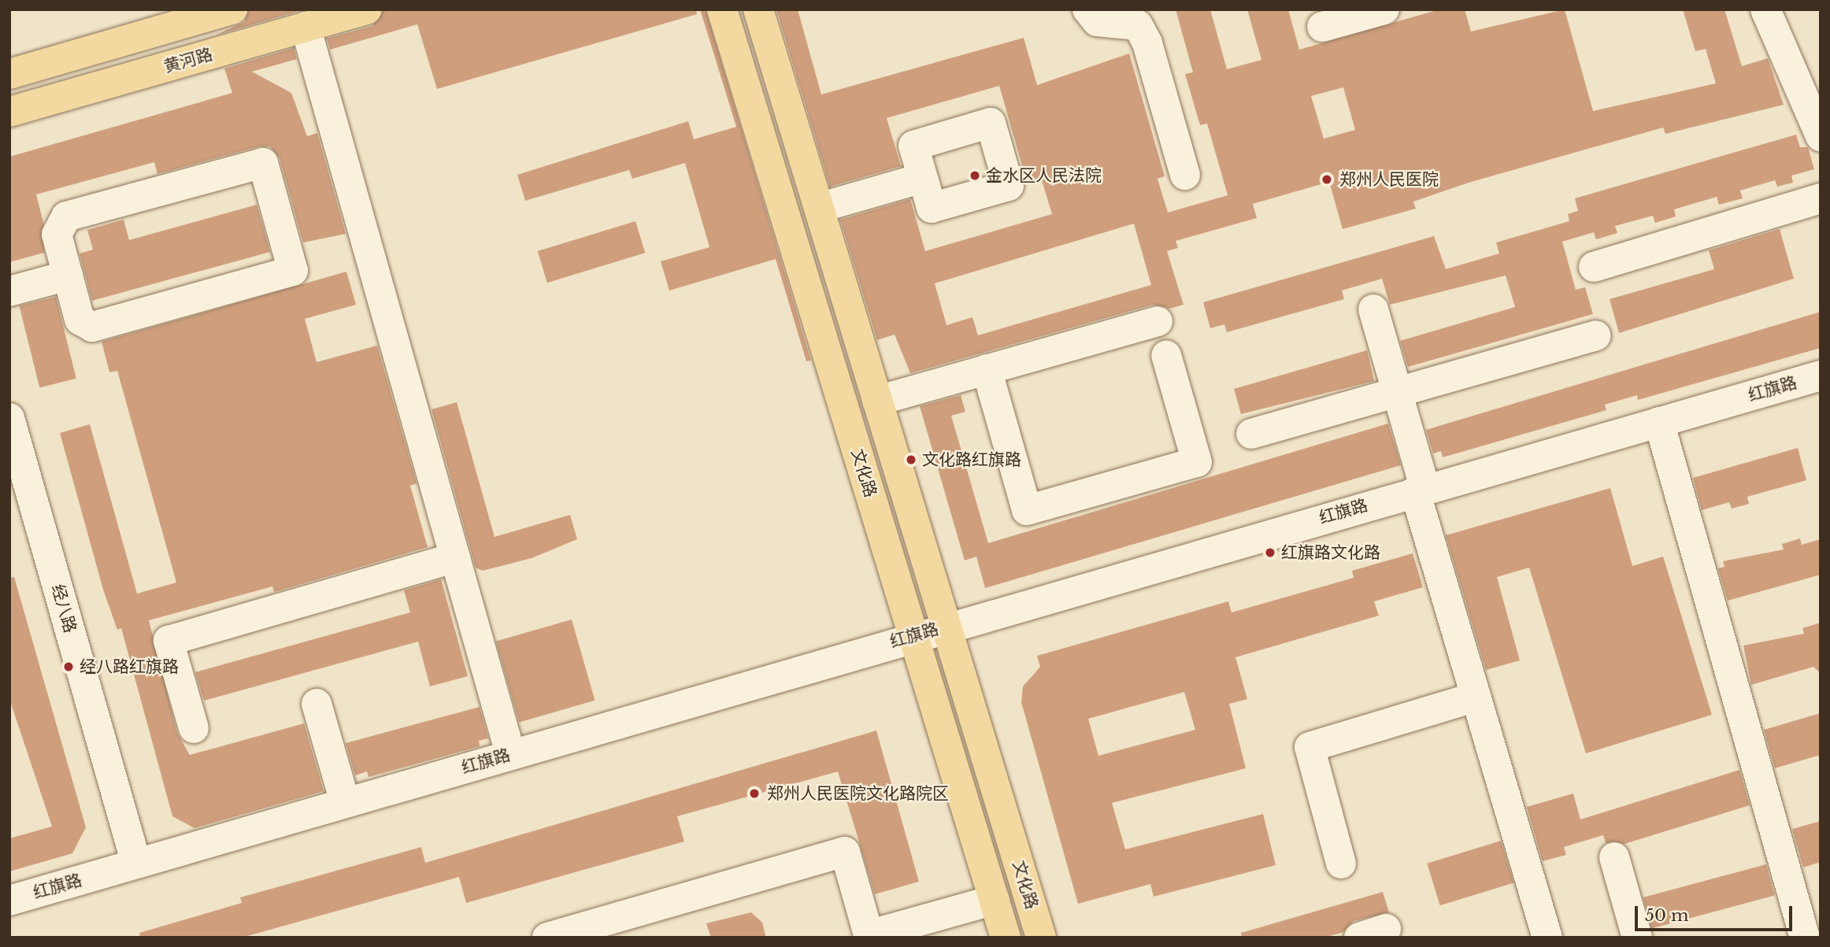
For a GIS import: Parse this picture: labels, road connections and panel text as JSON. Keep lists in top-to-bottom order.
{
  "streets": {
    "main road": ["黄河路", "文化路"],
    "street": ["红旗路", "经八路"]
  },
  "crossings": [
    ["红旗路", "文化路"],
    ["红旗路", "经八路"]
  ],
  "places": [
    "金水区人民法院",
    "郑州人民医院",
    "文化路红旗路",
    "红旗路文化路",
    "经八路红旗路",
    "郑州人民医院文化路院区"
  ],
  "scale_bar": "50 m"
}
